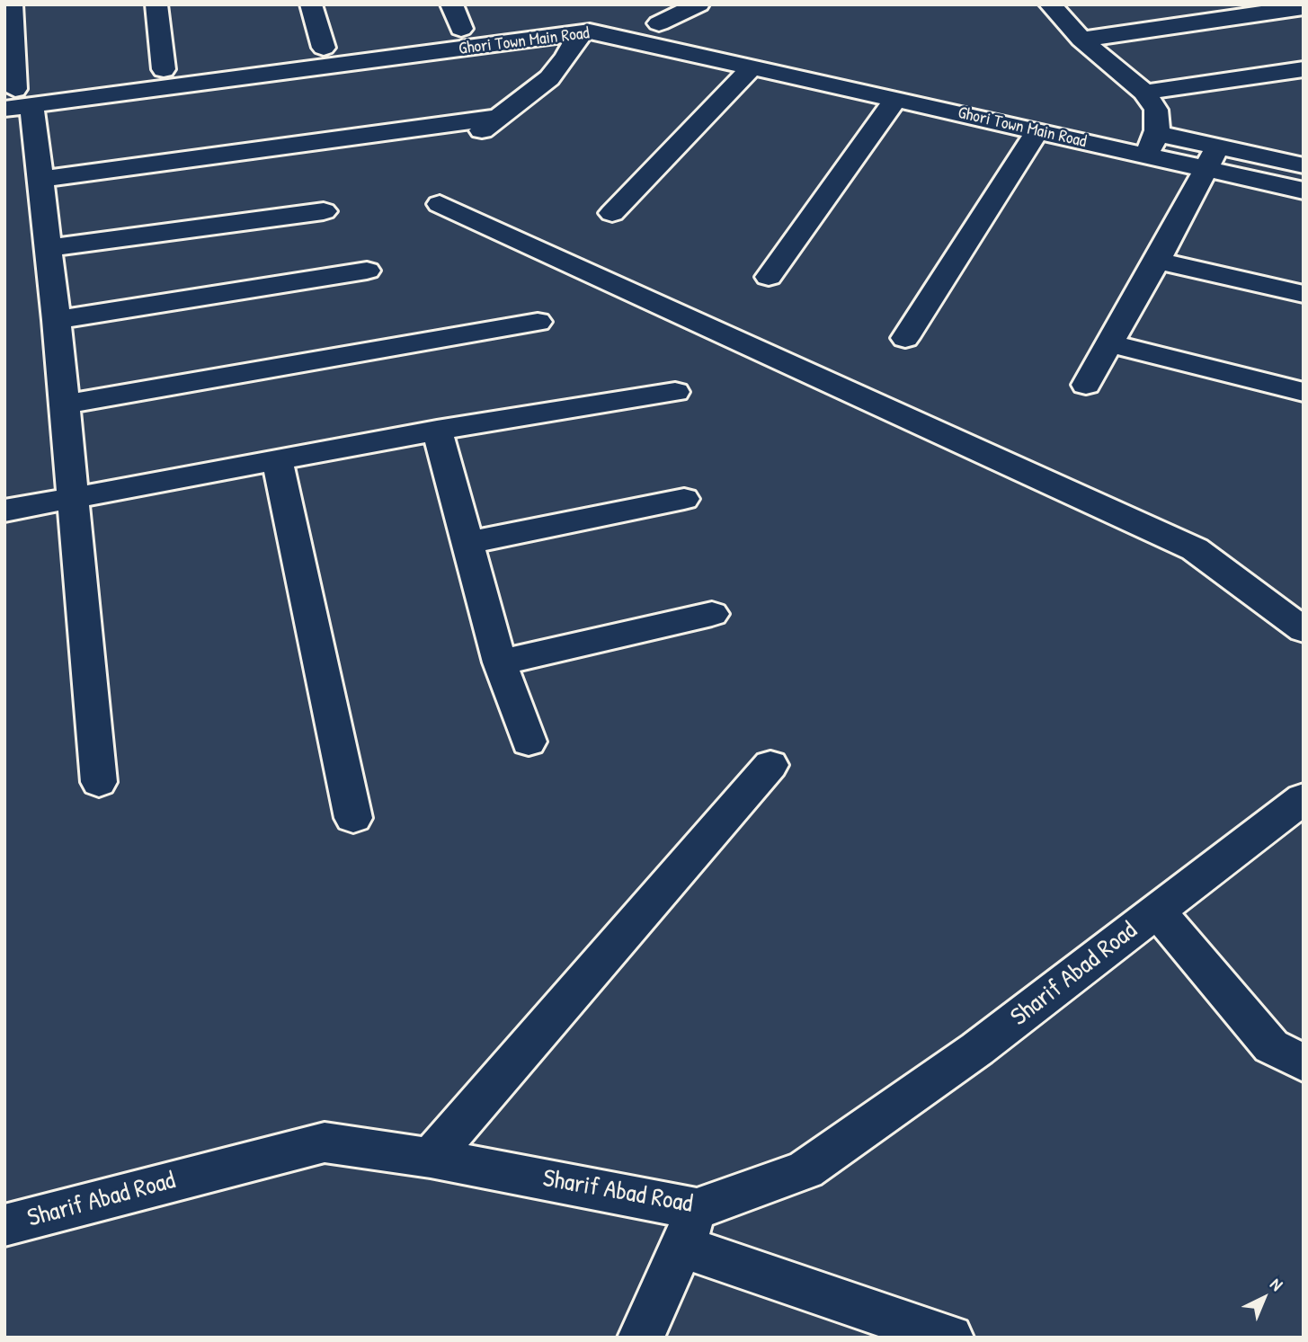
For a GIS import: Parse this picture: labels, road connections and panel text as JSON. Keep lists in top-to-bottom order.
{
  "streets": {
    "street": ["Ghori Town Main Road", "Sharif Abad Road"]
  },
  "north": "top right"
}
